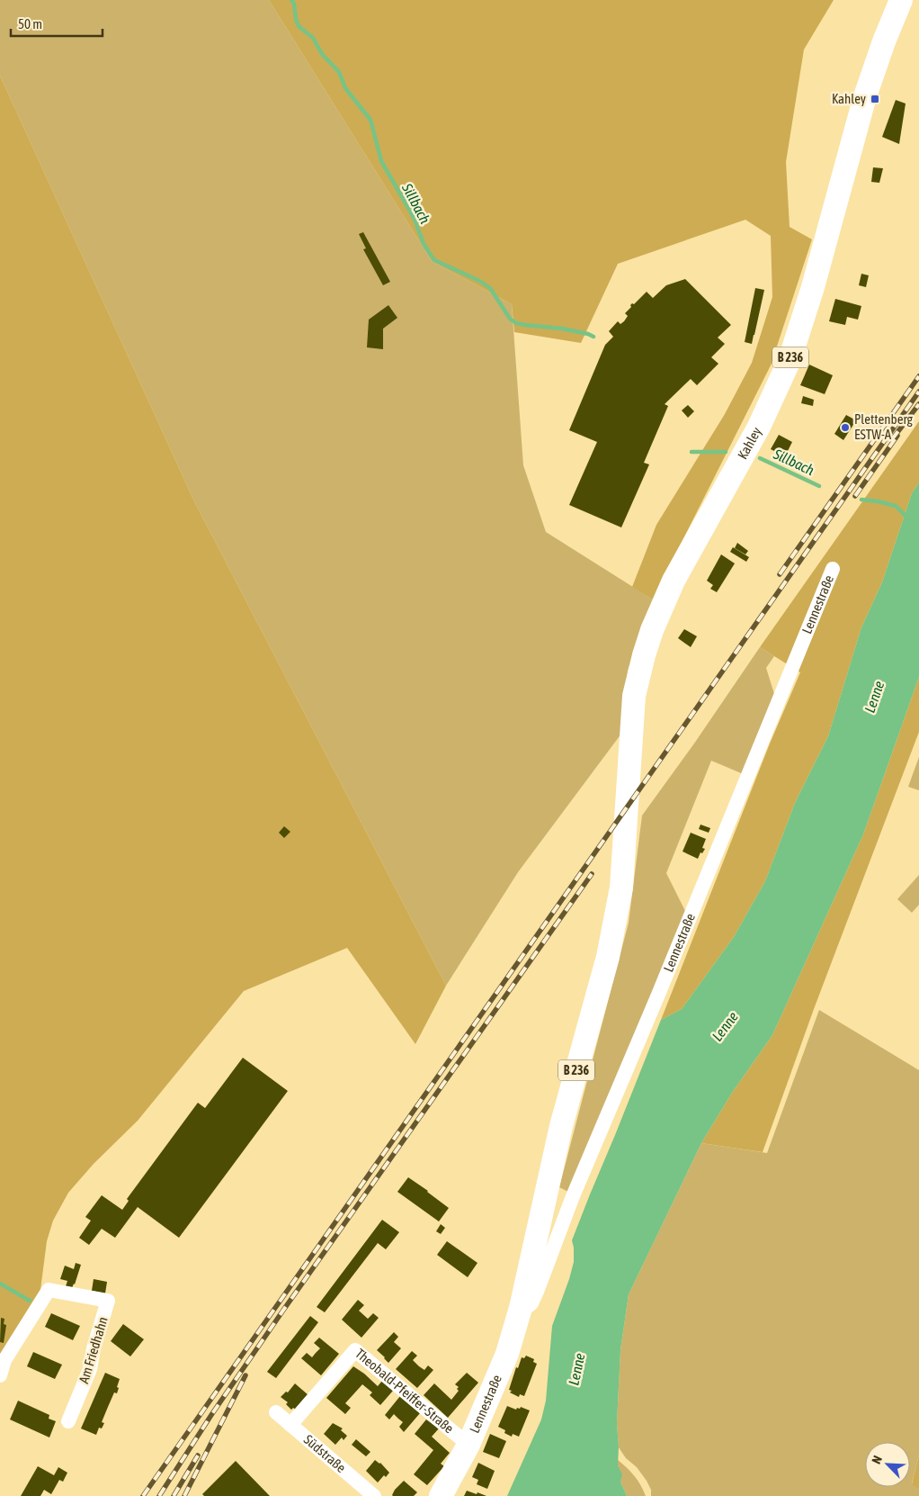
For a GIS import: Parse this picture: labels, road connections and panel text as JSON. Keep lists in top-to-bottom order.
{
  "streets": {
    "main road": ["B 236", "Kahley", "Lennestraße"],
    "street": ["Am Friedhahn", "Theobald-Pfeiffer-Straße", "Südstraße"]
  },
  "crossings": [
    ["Kahley", "Lennestraße"],
    ["Lennestraße", "Theobald-Pfeiffer-Straße"],
    ["Theobald-Pfeiffer-Straße", "Südstraße"]
  ],
  "water": ["Sillbach", "Lenne"],
  "places": {
    "transit": ["Kahley"],
    "other": ["Plettenberg ESTW-A"]
  },
  "scale_bar": "50 m",
  "north": "top left"
}
